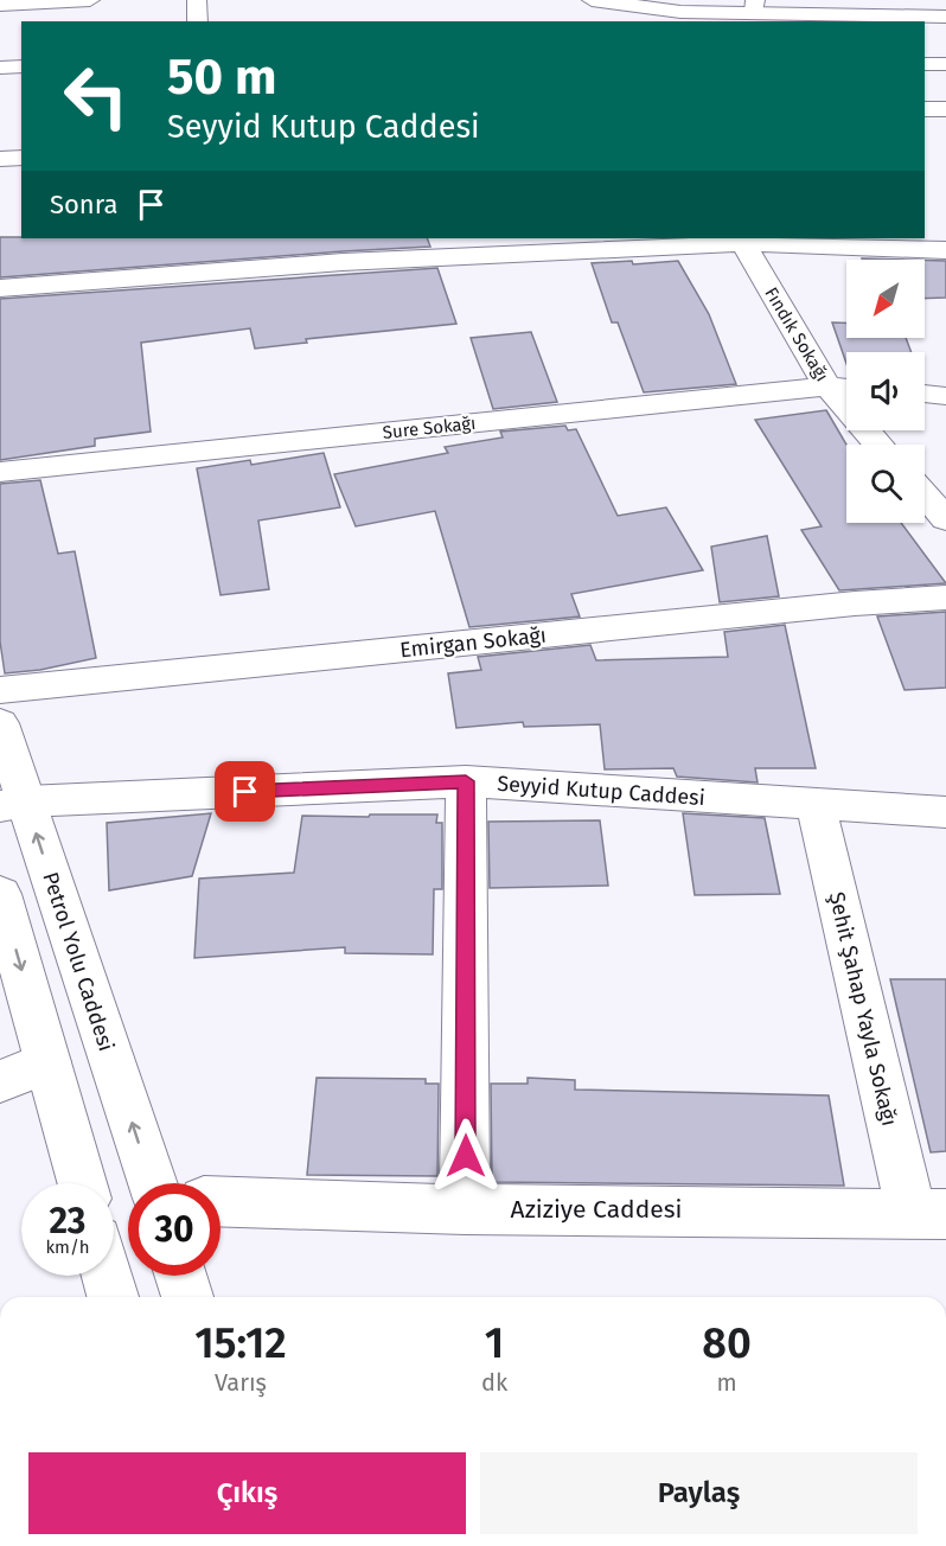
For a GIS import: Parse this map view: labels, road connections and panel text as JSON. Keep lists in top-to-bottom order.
{
  "streets": {
    "street": [
      "Fındık Sokağı",
      "Sure Sokağı",
      "Emirgan Sokağı",
      "Seyyid Kutup Caddesi",
      "Petrol Yolu Caddesi",
      "Şehit Şahap Yayla Sokağı",
      "Aziziye Caddesi"
    ]
  },
  "crossings": [
    ["Fındık Sokağı", "Sure Sokağı"],
    ["Seyyid Kutup Caddesi", "Petrol Yolu Caddesi"],
    ["Seyyid Kutup Caddesi", "Şehit Şahap Yayla Sokağı"],
    ["Şehit Şahap Yayla Sokağı", "Aziziye Caddesi"]
  ],
  "north": "bottom left",
  "page": {
    "turn": ["50 m", "Seyyid Kutup Caddesi"],
    "then": "Sonra",
    "speed": "23 km/h",
    "limit": "30",
    "eta": [
      "15:12",
      "Varış",
      "1",
      "dk",
      "80",
      "m"
    ],
    "buttons": ["Çıkış", "Paylaş"]
  }
}
